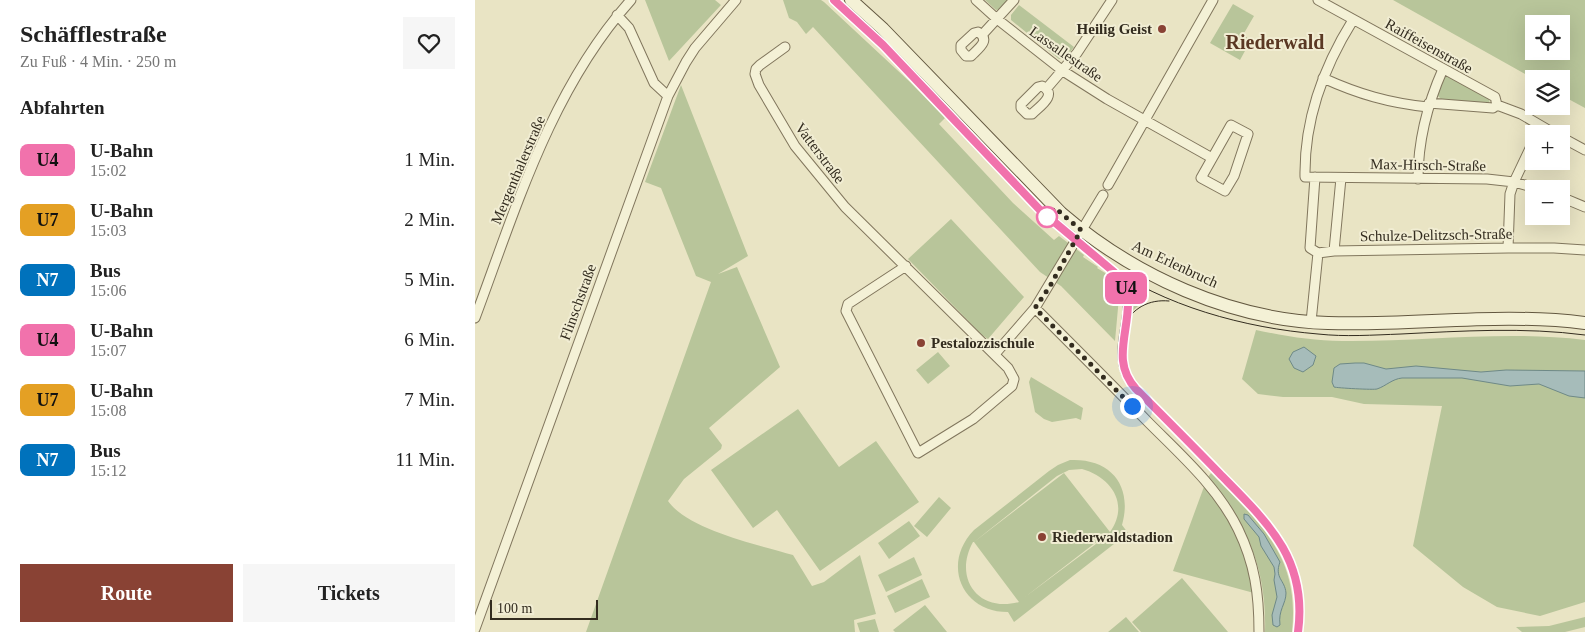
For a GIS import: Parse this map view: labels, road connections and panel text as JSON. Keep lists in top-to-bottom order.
{
  "streets": {
    "main road": ["Am Erlenbruch"],
    "street": [
      "Raiffeisenstraße",
      "Lassallestraße",
      "Vatterstraße",
      "Max-Hirsch-Straße",
      "Mergenthalerstraße",
      "Schulze-Delitzsch-Straße",
      "Flinschstraße"
    ]
  },
  "districts": ["Riederwald"],
  "places": ["Heilig Geist", "Pestalozzischule", "Riederwaldstadion"],
  "lines": ["metro line U4"],
  "scale_bar": "100 m",
  "page": {
    "heading": [
      ["Schäfflestraße", "Zu Fuß · 4 Min. · 250 m"],
      "Abfahrten"
    ],
    "on_map": "U4",
    "map_buttons": ["+", "−"],
    "list": [
      {
        "mark": "U4",
        "name": "U-Bahn",
        "note": "15:02",
        "value": "1 Min."
      },
      {
        "mark": "U7",
        "name": "U-Bahn",
        "note": "15:03",
        "value": "2 Min."
      },
      {
        "mark": "N7",
        "name": "Bus",
        "note": "15:06",
        "value": "5 Min."
      },
      {
        "mark": "U4",
        "name": "U-Bahn",
        "note": "15:07",
        "value": "6 Min."
      },
      {
        "mark": "U7",
        "name": "U-Bahn",
        "note": "15:08",
        "value": "7 Min."
      },
      {
        "mark": "N7",
        "name": "Bus",
        "note": "15:12",
        "value": "11 Min."
      }
    ],
    "buttons": ["Route", "Tickets"],
    "scale": "100 m"
  }
}
